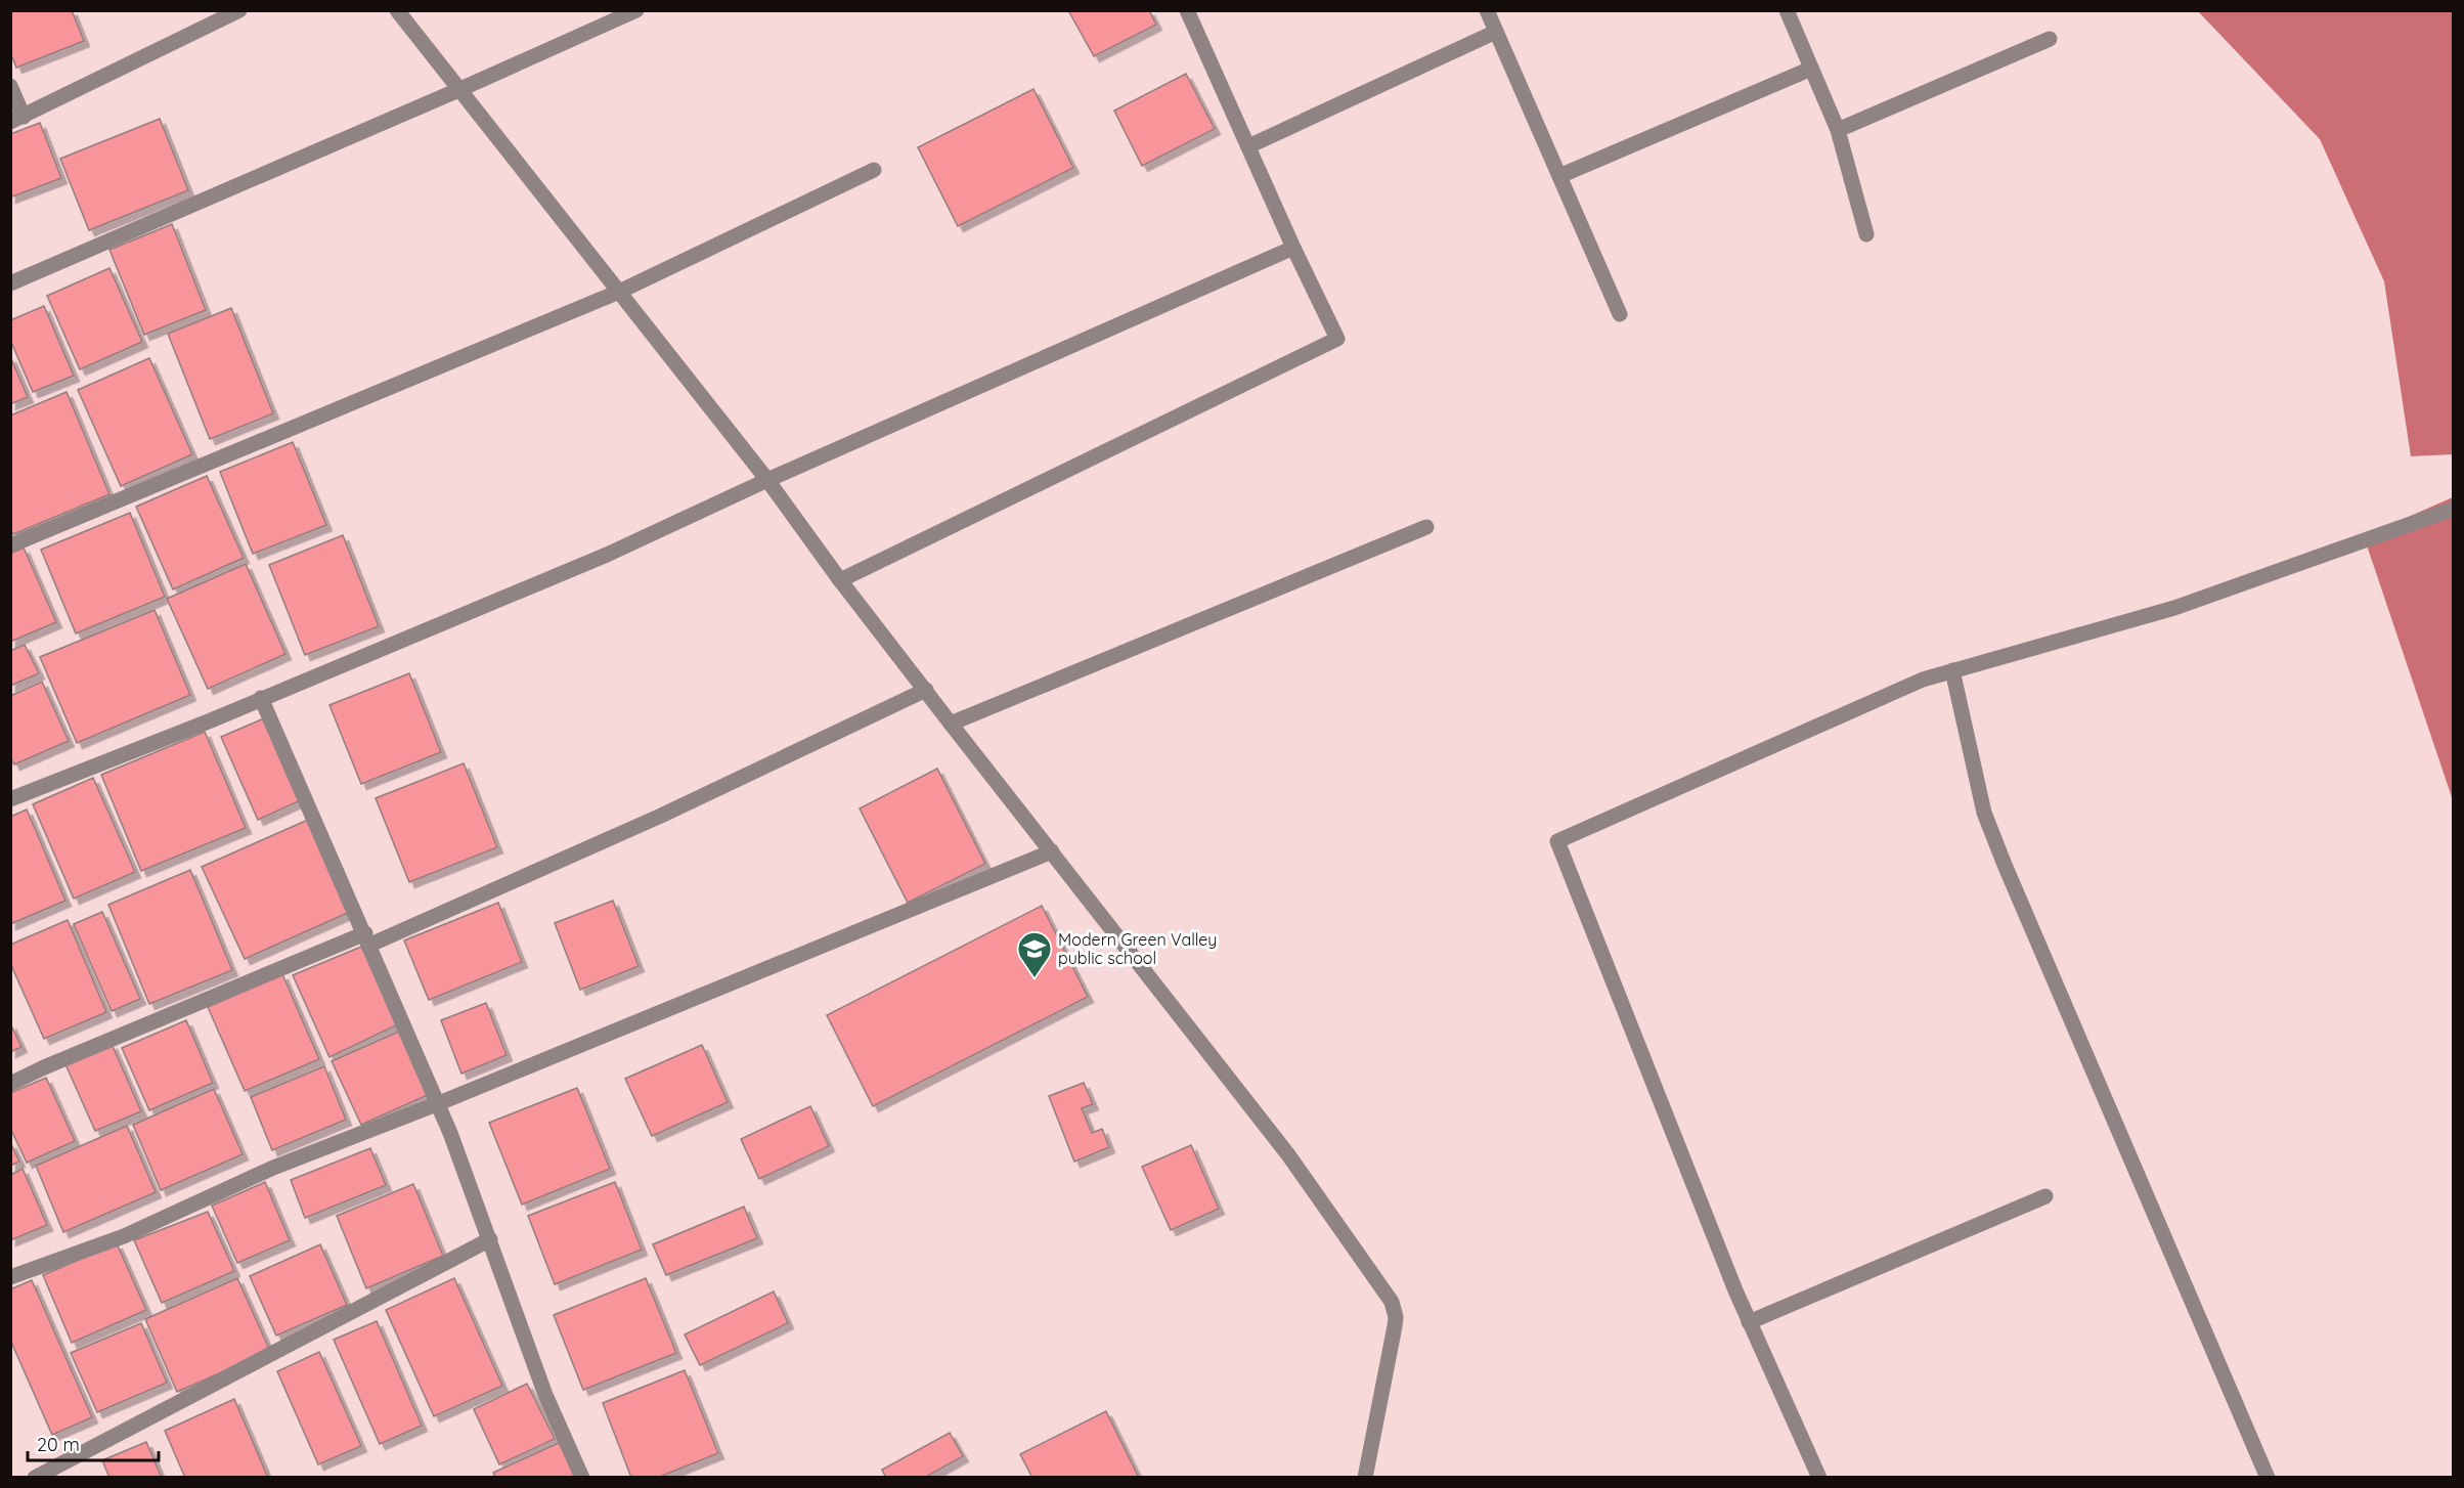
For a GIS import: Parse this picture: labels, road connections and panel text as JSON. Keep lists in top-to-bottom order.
{
  "places": {
    "school or university": ["Modern Green Valley public school"]
  },
  "scale_bar": "20 m"
}
